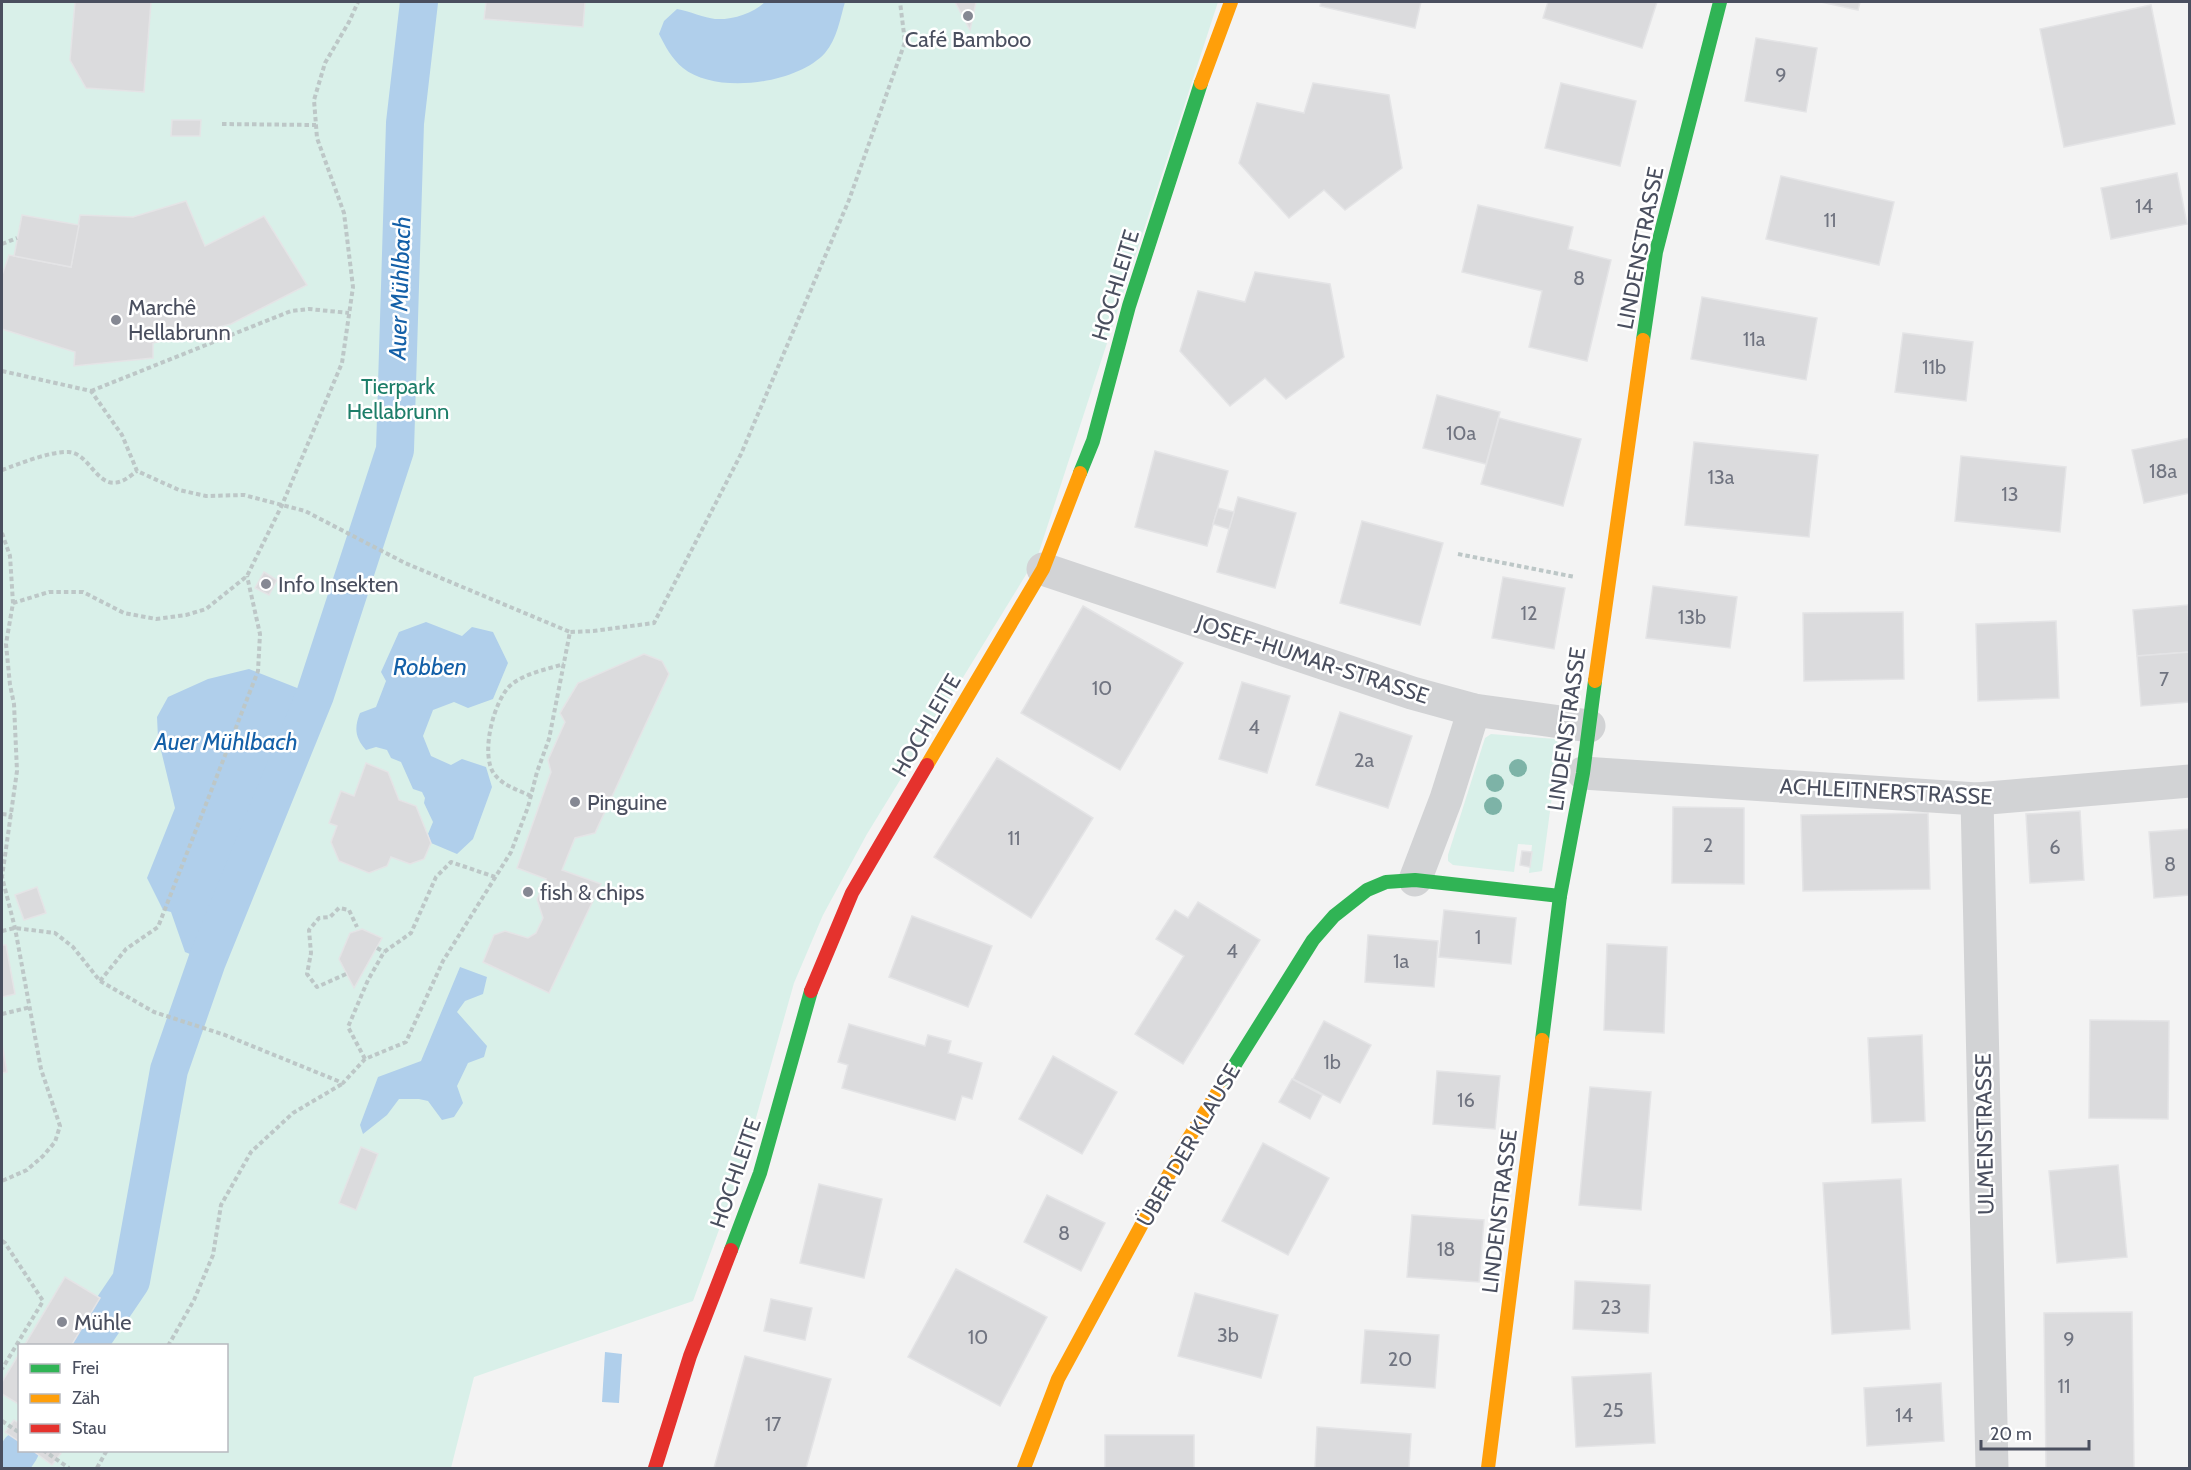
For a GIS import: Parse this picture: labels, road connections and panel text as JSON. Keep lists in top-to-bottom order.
{
  "streets": {
    "street": [
      "LINDENSTRASSE",
      "HOCHLEITE",
      "JOSEF-HUMAR-STRASSE",
      "ACHLEITNERSTRASSE",
      "ULMENSTRASSE",
      "ÜBER DER KLAUSE"
    ]
  },
  "crossings": [
    ["LINDENSTRASSE", "JOSEF-HUMAR-STRASSE"],
    ["LINDENSTRASSE", "ACHLEITNERSTRASSE"],
    ["LINDENSTRASSE", "ÜBER DER KLAUSE"],
    ["HOCHLEITE", "JOSEF-HUMAR-STRASSE"],
    ["ACHLEITNERSTRASSE", "ULMENSTRASSE"]
  ],
  "water": ["Auer Mühlbach", "Robben"],
  "parks": ["Tierpark Hellabrunn"],
  "places": [
    "Café Bamboo",
    "Marchê Hellabrunn",
    "Info Insekten",
    "Pinguine",
    "fish & chips",
    "Mühle"
  ],
  "house_numbers": [
    "9",
    "14",
    "11",
    "8",
    "11a",
    "11b",
    "10a",
    "18a",
    "13a",
    "13",
    "12",
    "13b",
    "7",
    "10",
    "4",
    "2a",
    "11",
    "2",
    "6",
    "8",
    "1",
    "4",
    "1a",
    "1b",
    "16",
    "8",
    "18",
    "23",
    "3b",
    "10",
    "9",
    "20",
    "11",
    "25",
    "14",
    "17"
  ],
  "legend": ["Frei", "Zäh", "Stau"],
  "scale_bar": "20 m"
}
